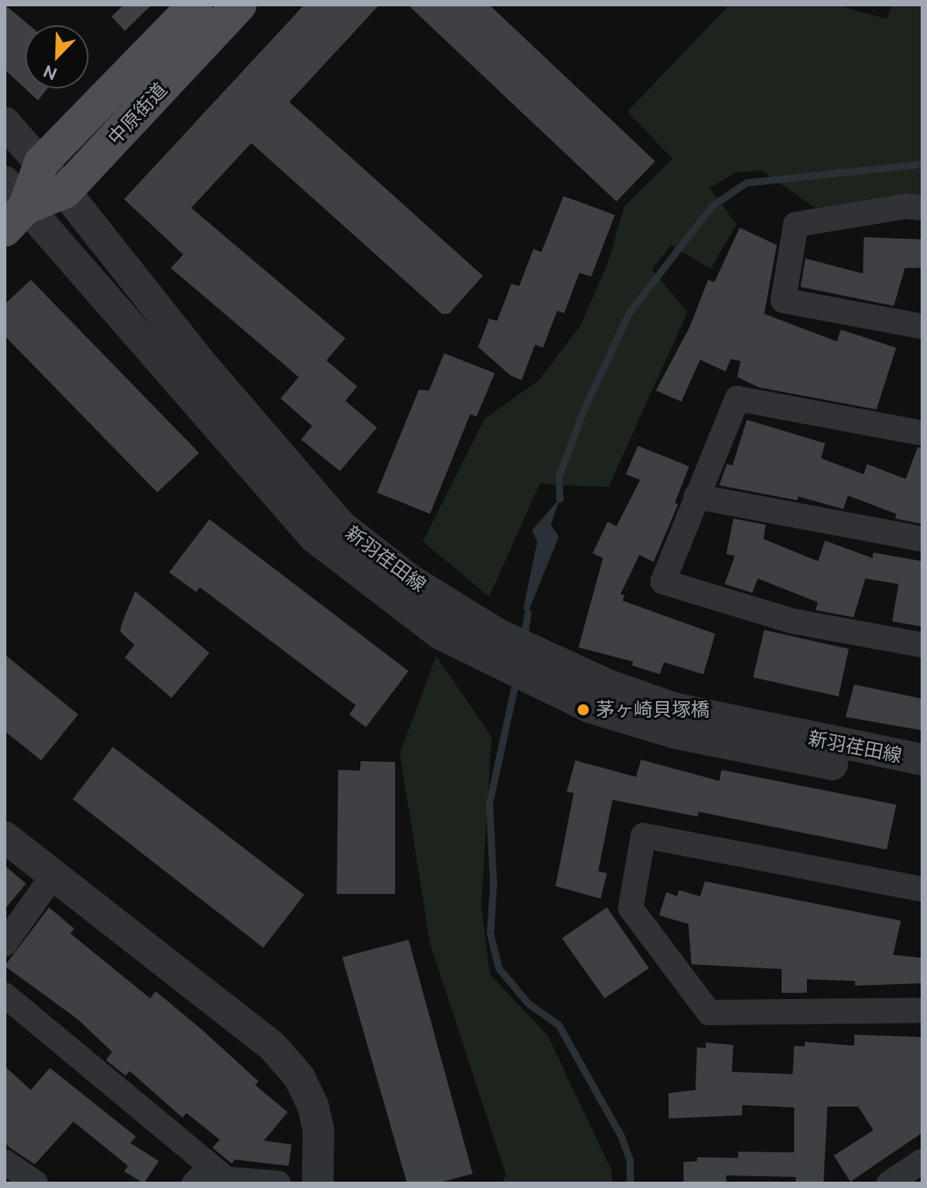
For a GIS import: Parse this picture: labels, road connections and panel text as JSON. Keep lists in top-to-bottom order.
{
  "streets": {
    "main road": ["中原街道"],
    "street": ["新羽荏田線"]
  },
  "crossings": [
    ["中原街道", "新羽荏田線"]
  ],
  "places": ["茅ヶ崎貝塚橋"],
  "north": "bottom left"
}
